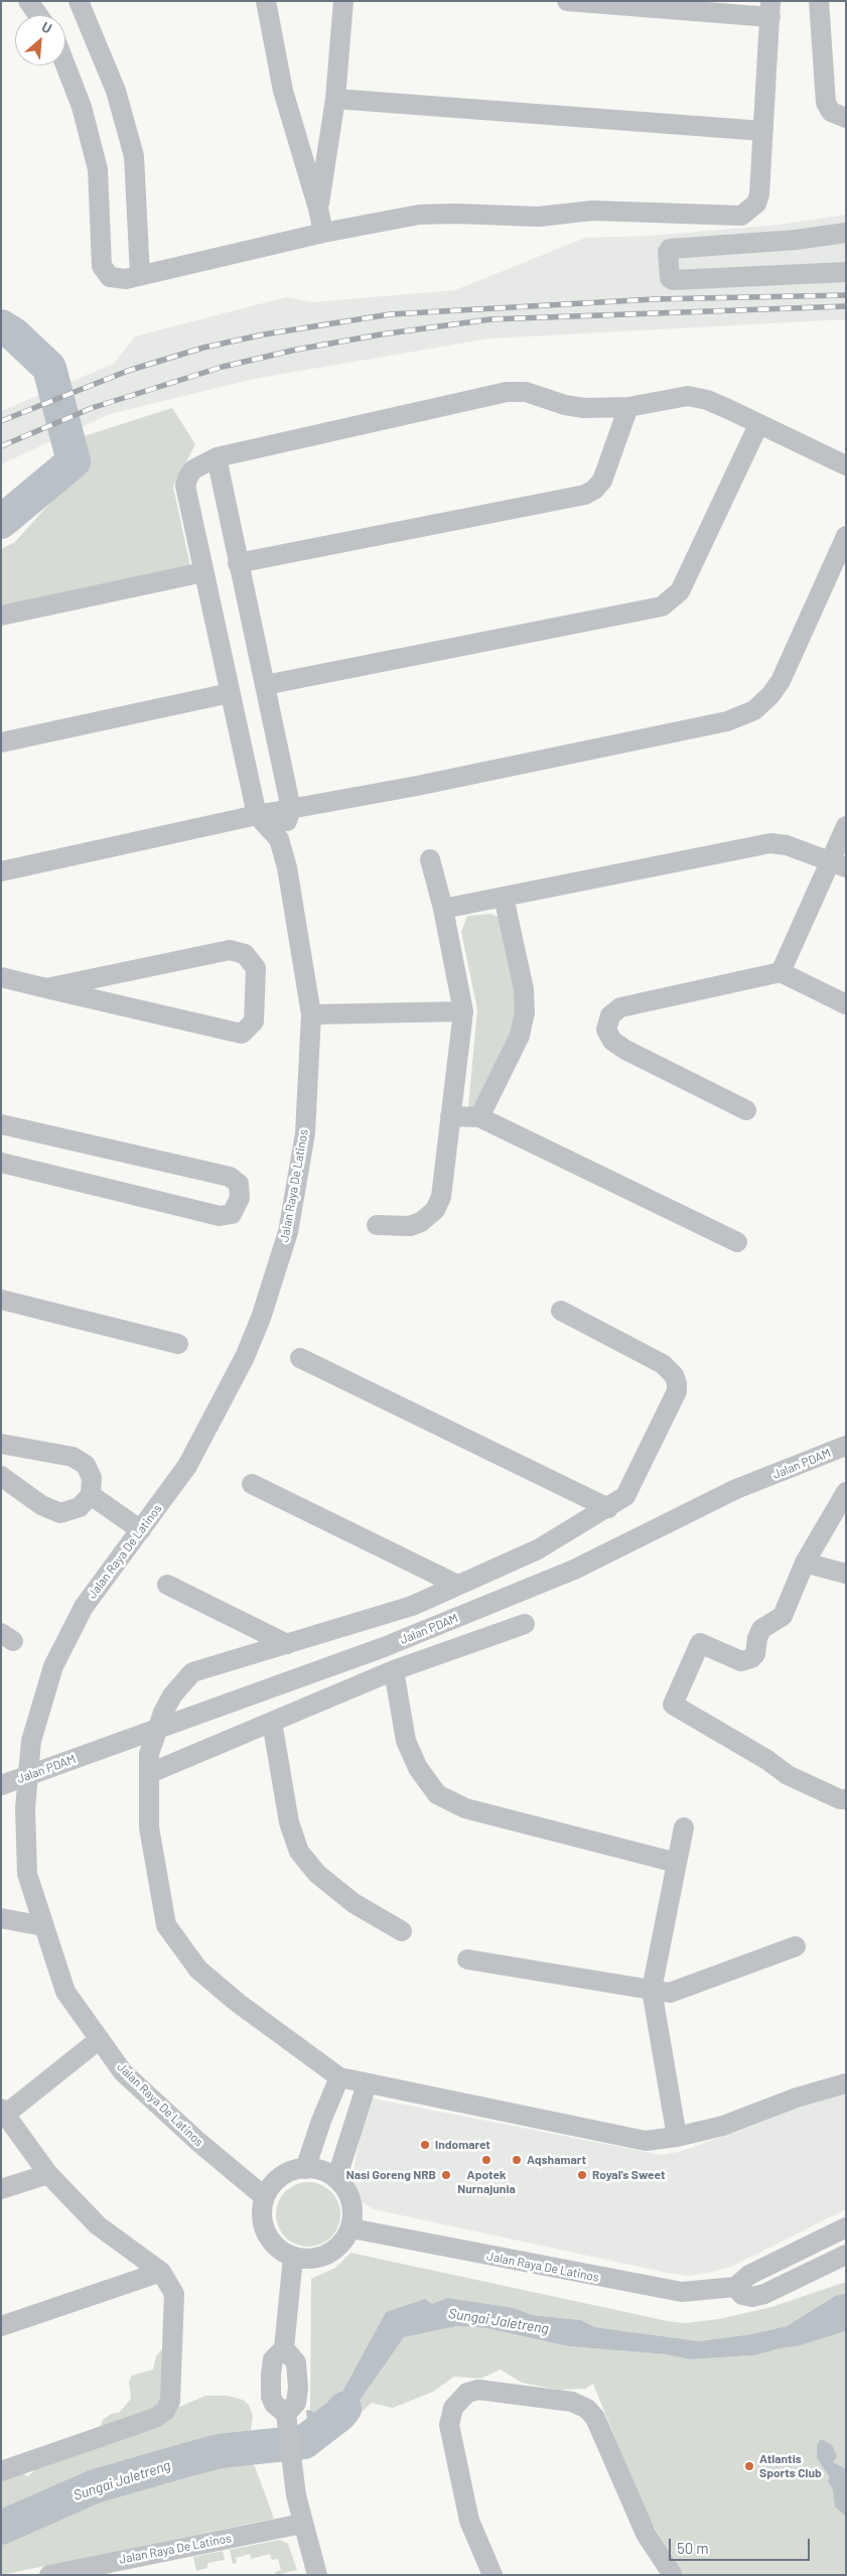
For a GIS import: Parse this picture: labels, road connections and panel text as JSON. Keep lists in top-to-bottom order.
{
  "streets": {
    "street": ["Jalan Raya De Latinos", "Jalan PDAM"]
  },
  "water": ["Sungai Jaletreng"],
  "places": [
    "Indomaret",
    "Apotek Nurnajunia",
    "Aqshamart",
    "Nasi Goreng NRB",
    "Royal's Sweet",
    "Atlantis Sports Club"
  ],
  "scale_bar": "50 m",
  "north": "top right"
}
